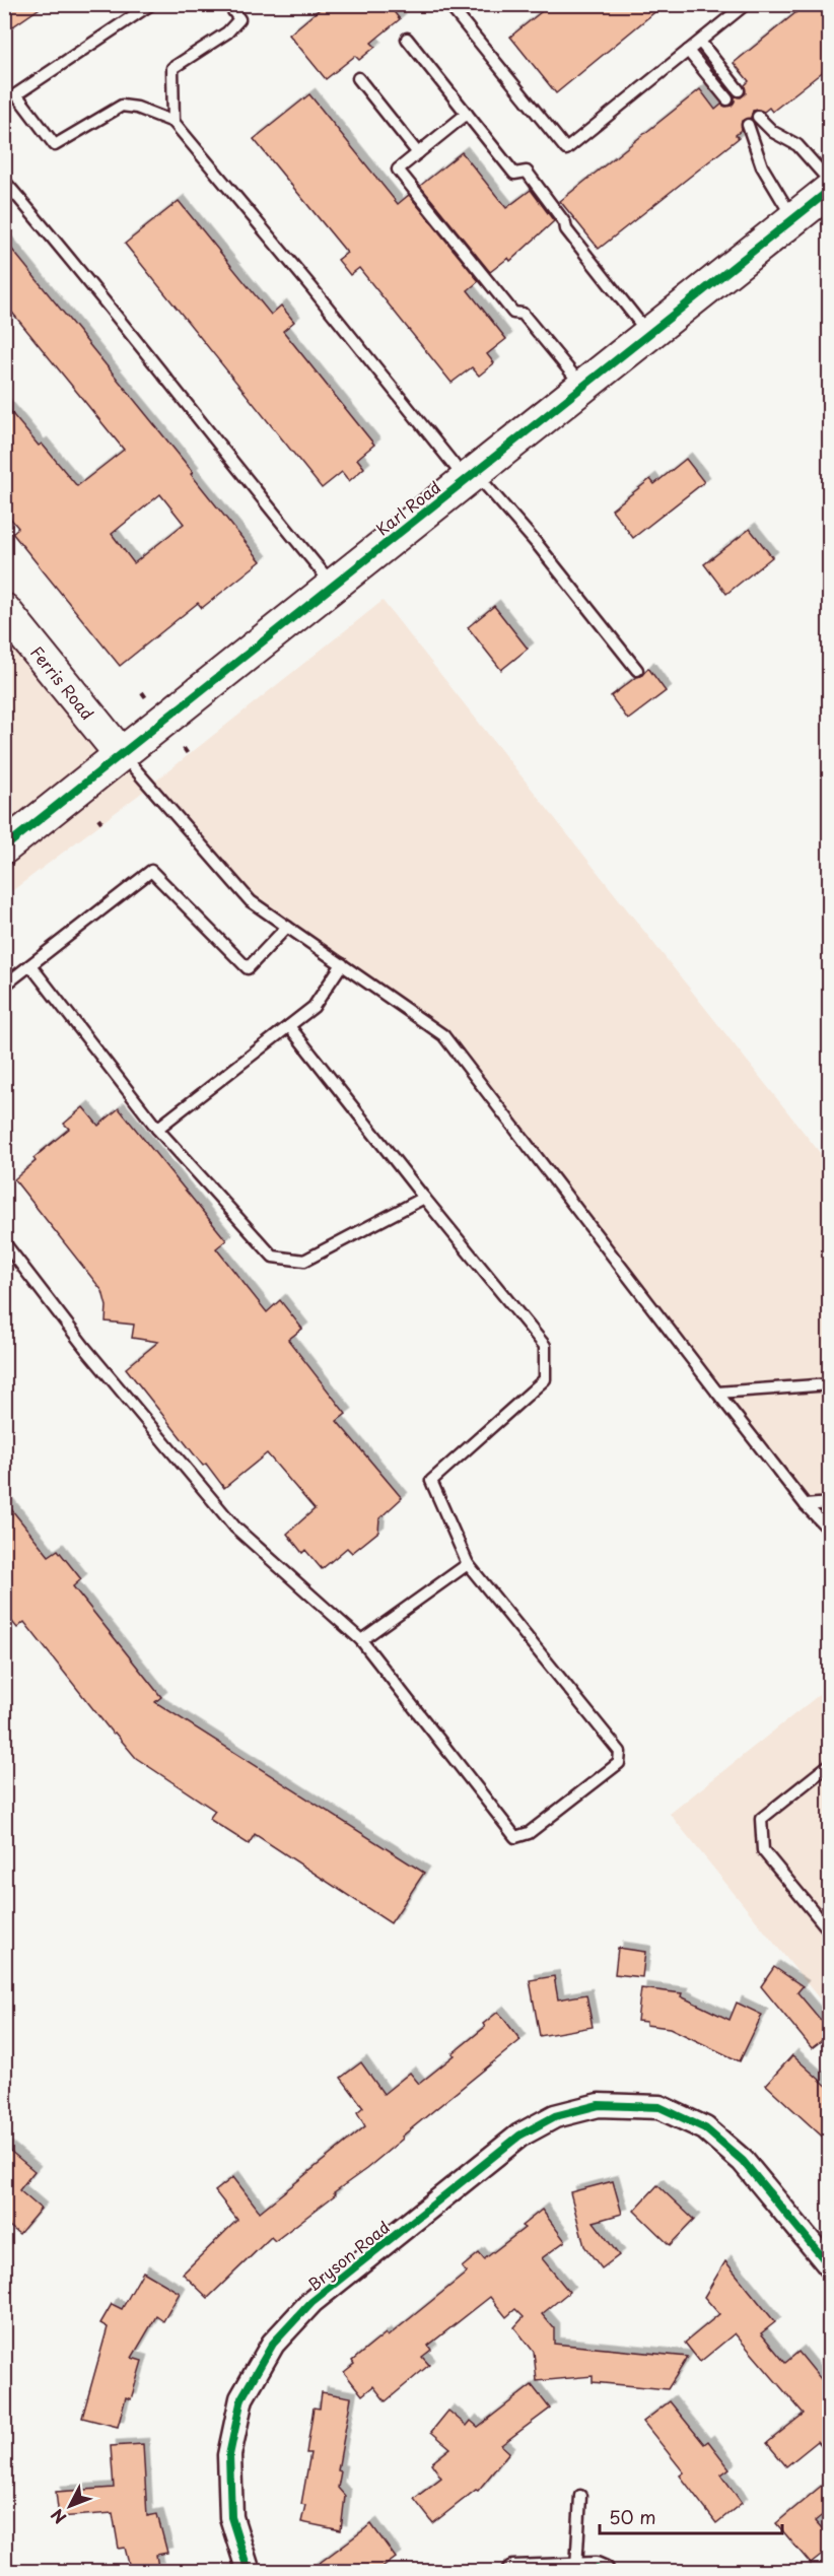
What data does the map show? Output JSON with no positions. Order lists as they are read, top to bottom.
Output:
{
  "streets": {
    "main road": ["Karl Road", "Ferris Road"],
    "street": ["Bryson Road"]
  },
  "crossings": [
    ["Karl Road", "Ferris Road"]
  ],
  "scale_bar": "50 m",
  "north": "bottom left"
}
